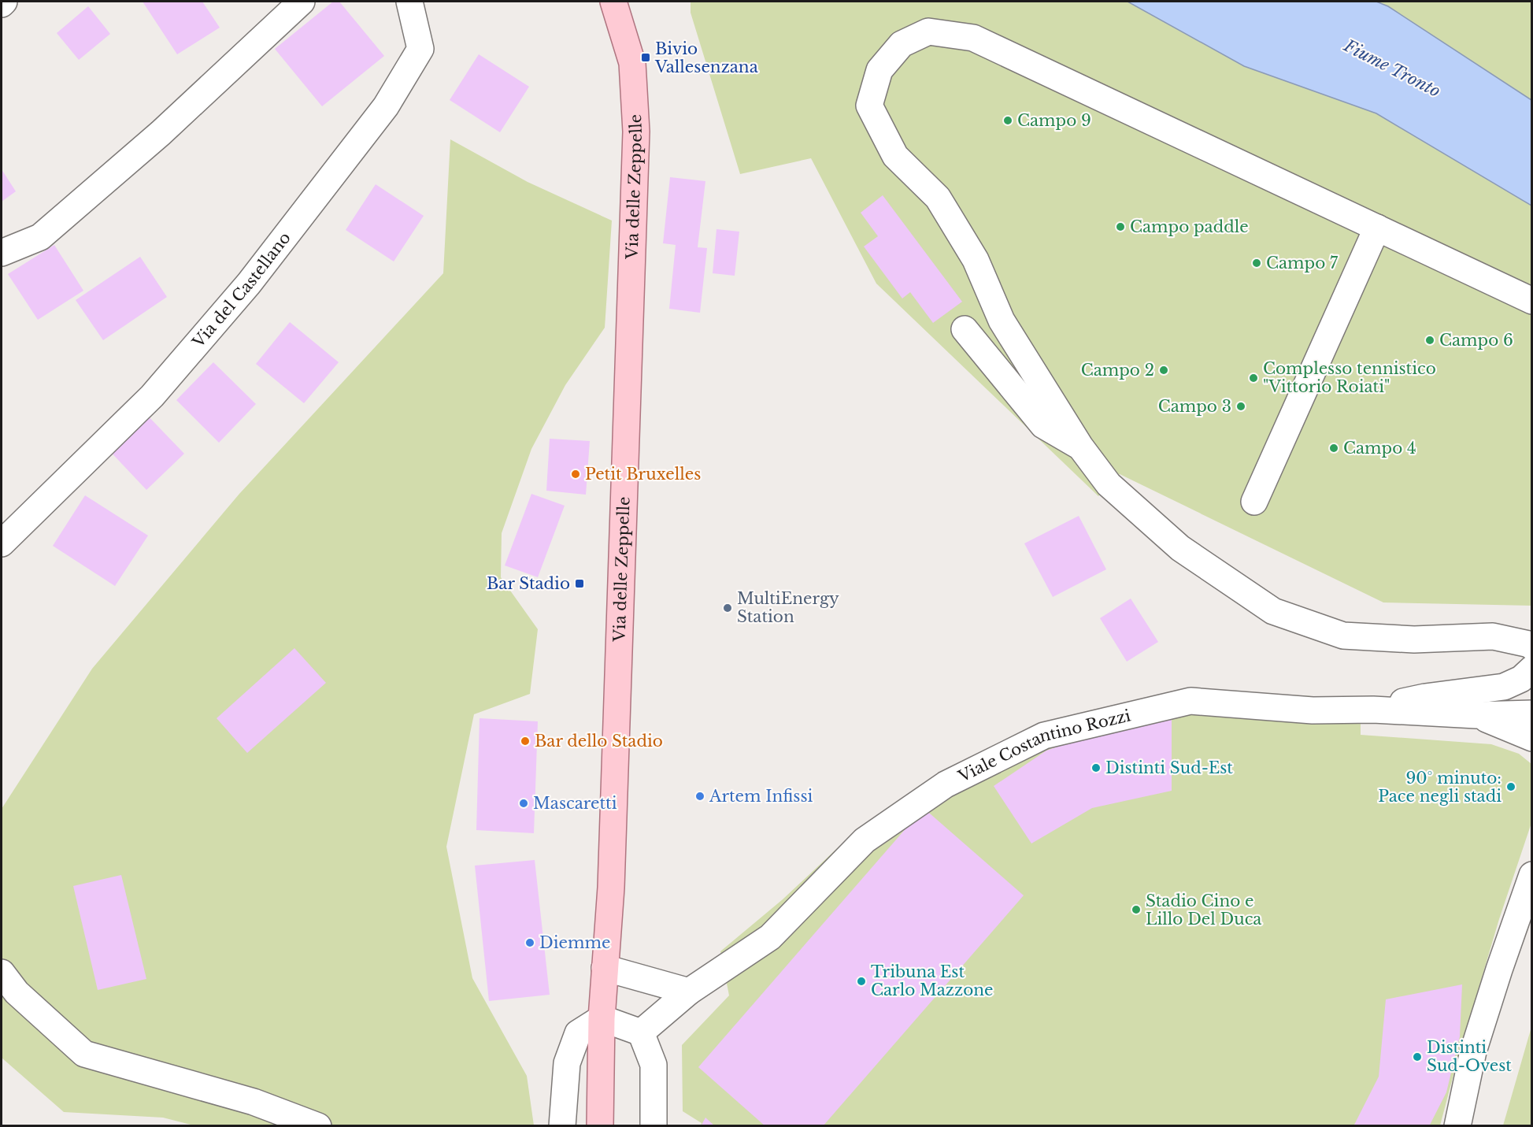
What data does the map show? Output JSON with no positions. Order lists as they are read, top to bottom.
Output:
{
  "streets": {
    "main road": ["Via delle Zeppelle"],
    "street": ["Via del Castellano", "Viale Costantino Rozzi"]
  },
  "water": ["Fiume Tronto"],
  "places": {
    "transit": ["Bivio Vallesenzana", "Bar Stadio"],
    "other": [
      "Campo 9",
      "Campo paddle",
      "Campo 7",
      "Campo 6",
      "Campo 2",
      "Complesso tennistico \"Vittorio Roiati\"",
      "Campo 3",
      "Campo 4",
      "Petit Bruxelles",
      "MultiEnergy Station",
      "Bar dello Stadio",
      "Distinti Sud-Est",
      "90° minuto: Pace negli stadi",
      "Artem Infissi",
      "Mascaretti",
      "Stadio Cino e Lillo Del Duca",
      "Diemme",
      "Tribuna Est Carlo Mazzone",
      "Distinti Sud-Ovest"
    ]
  }
}
